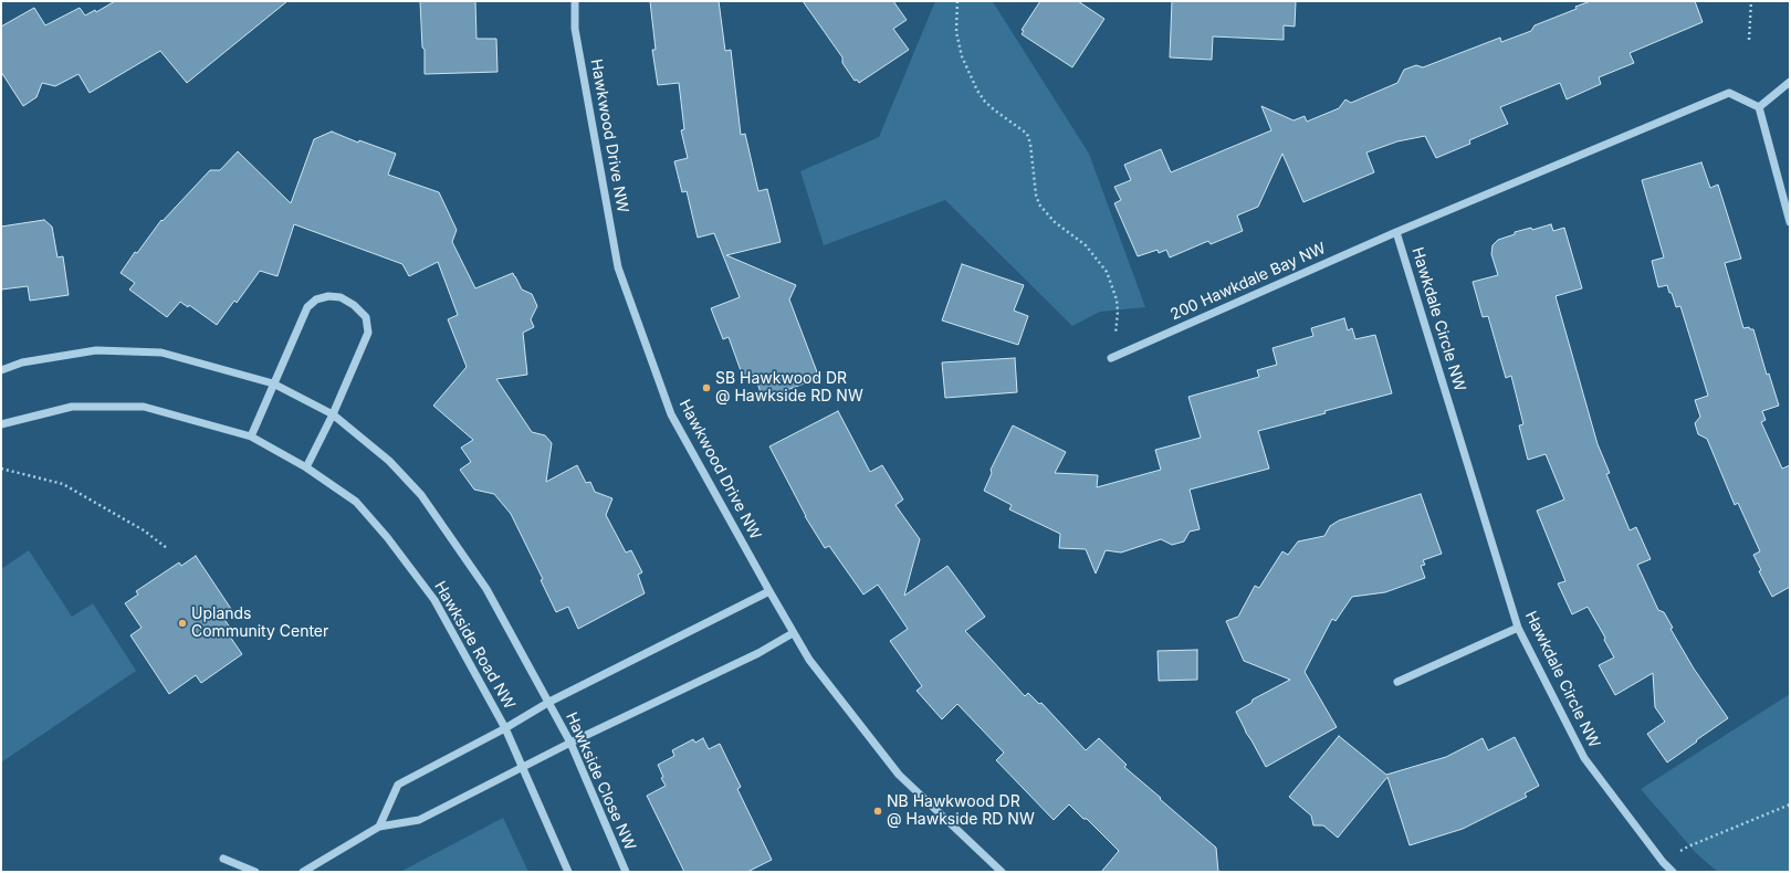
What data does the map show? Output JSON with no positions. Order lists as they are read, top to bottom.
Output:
{
  "streets": {
    "street": [
      "Hawkwood Drive NW",
      "200 Hawkdale Bay NW",
      "Hawkdale Circle NW",
      "Hawkside Road NW",
      "Hawkside Close NW"
    ]
  },
  "crossings": [
    ["Hawkwood Drive NW", "Hawkside Road NW"],
    ["200 Hawkdale Bay NW", "Hawkdale Circle NW"],
    ["Hawkside Road NW", "Hawkside Close NW"]
  ],
  "places": ["SB Hawkwood DR @ Hawkside RD NW", "Uplands Community Center", "NB Hawkwood DR @ Hawkside RD NW"]
}
